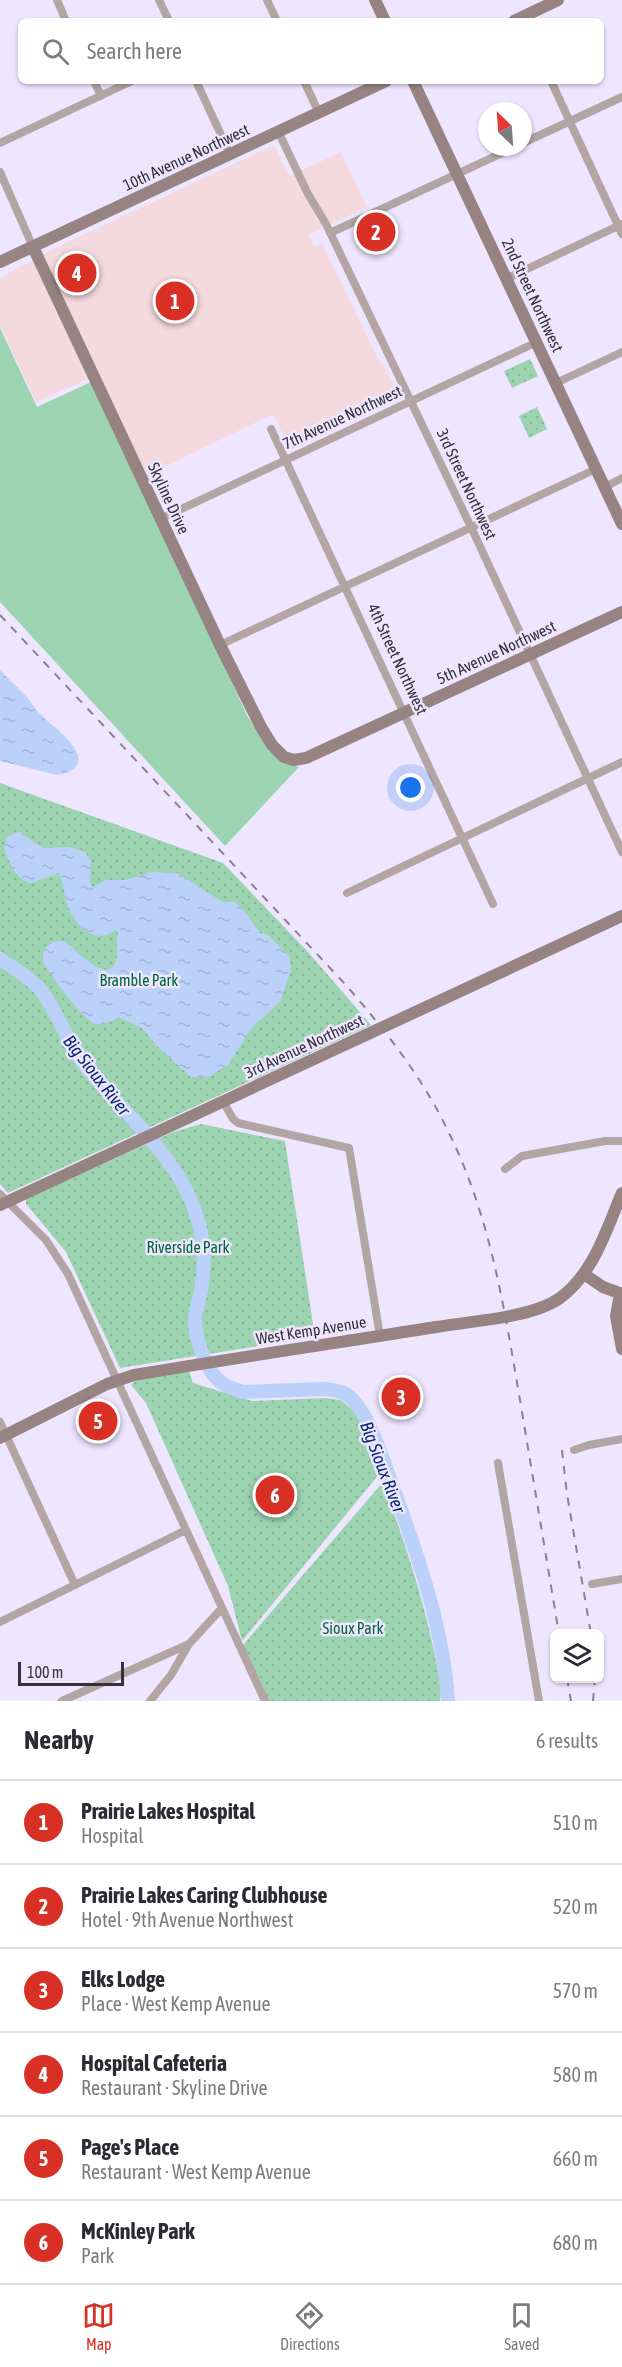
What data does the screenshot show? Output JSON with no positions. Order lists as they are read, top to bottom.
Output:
{
  "streets": {
    "street": [
      "10th Avenue Northwest",
      "2nd Street Northwest",
      "7th Avenue Northwest",
      "3rd Street Northwest",
      "Skyline Drive",
      "5th Avenue Northwest",
      "4th Street Northwest",
      "3rd Avenue Northwest",
      "West Kemp Avenue"
    ]
  },
  "crossings": [
    ["10th Avenue Northwest", "3rd Street Northwest"],
    ["10th Avenue Northwest", "Skyline Drive"],
    ["2nd Street Northwest", "7th Avenue Northwest"],
    ["7th Avenue Northwest", "3rd Street Northwest"],
    ["7th Avenue Northwest", "Skyline Drive"],
    ["7th Avenue Northwest", "4th Street Northwest"],
    ["3rd Street Northwest", "5th Avenue Northwest"],
    ["Skyline Drive", "5th Avenue Northwest"],
    ["5th Avenue Northwest", "4th Street Northwest"]
  ],
  "water": ["Big Sioux River"],
  "parks": ["Bramble Park", "Riverside Park", "Sioux Park"],
  "scale_bar": "100 m",
  "north": "top left",
  "page": {
    "search": "Search here",
    "pins": [
      "2",
      "4",
      "1",
      "3",
      "5",
      "6"
    ],
    "scale": "100 m",
    "heading": ["Nearby", "6 results"],
    "list": [
      {
        "mark": "1",
        "name": "Prairie Lakes Hospital",
        "note": "Hospital",
        "value": "510 m"
      },
      {
        "mark": "2",
        "name": "Prairie Lakes Caring Clubhouse",
        "note": "Hotel · 9th Avenue Northwest",
        "value": "520 m"
      },
      {
        "mark": "3",
        "name": "Elks Lodge",
        "note": "Place · West Kemp Avenue",
        "value": "570 m"
      },
      {
        "mark": "4",
        "name": "Hospital Cafeteria",
        "note": "Restaurant · Skyline Drive",
        "value": "580 m"
      },
      {
        "mark": "5",
        "name": "Page's Place",
        "note": "Restaurant · West Kemp Avenue",
        "value": "660 m"
      },
      {
        "mark": "6",
        "name": "McKinley Park",
        "note": "Park",
        "value": "680 m"
      }
    ],
    "nav": ["Map", "Directions", "Saved"]
  }
}
